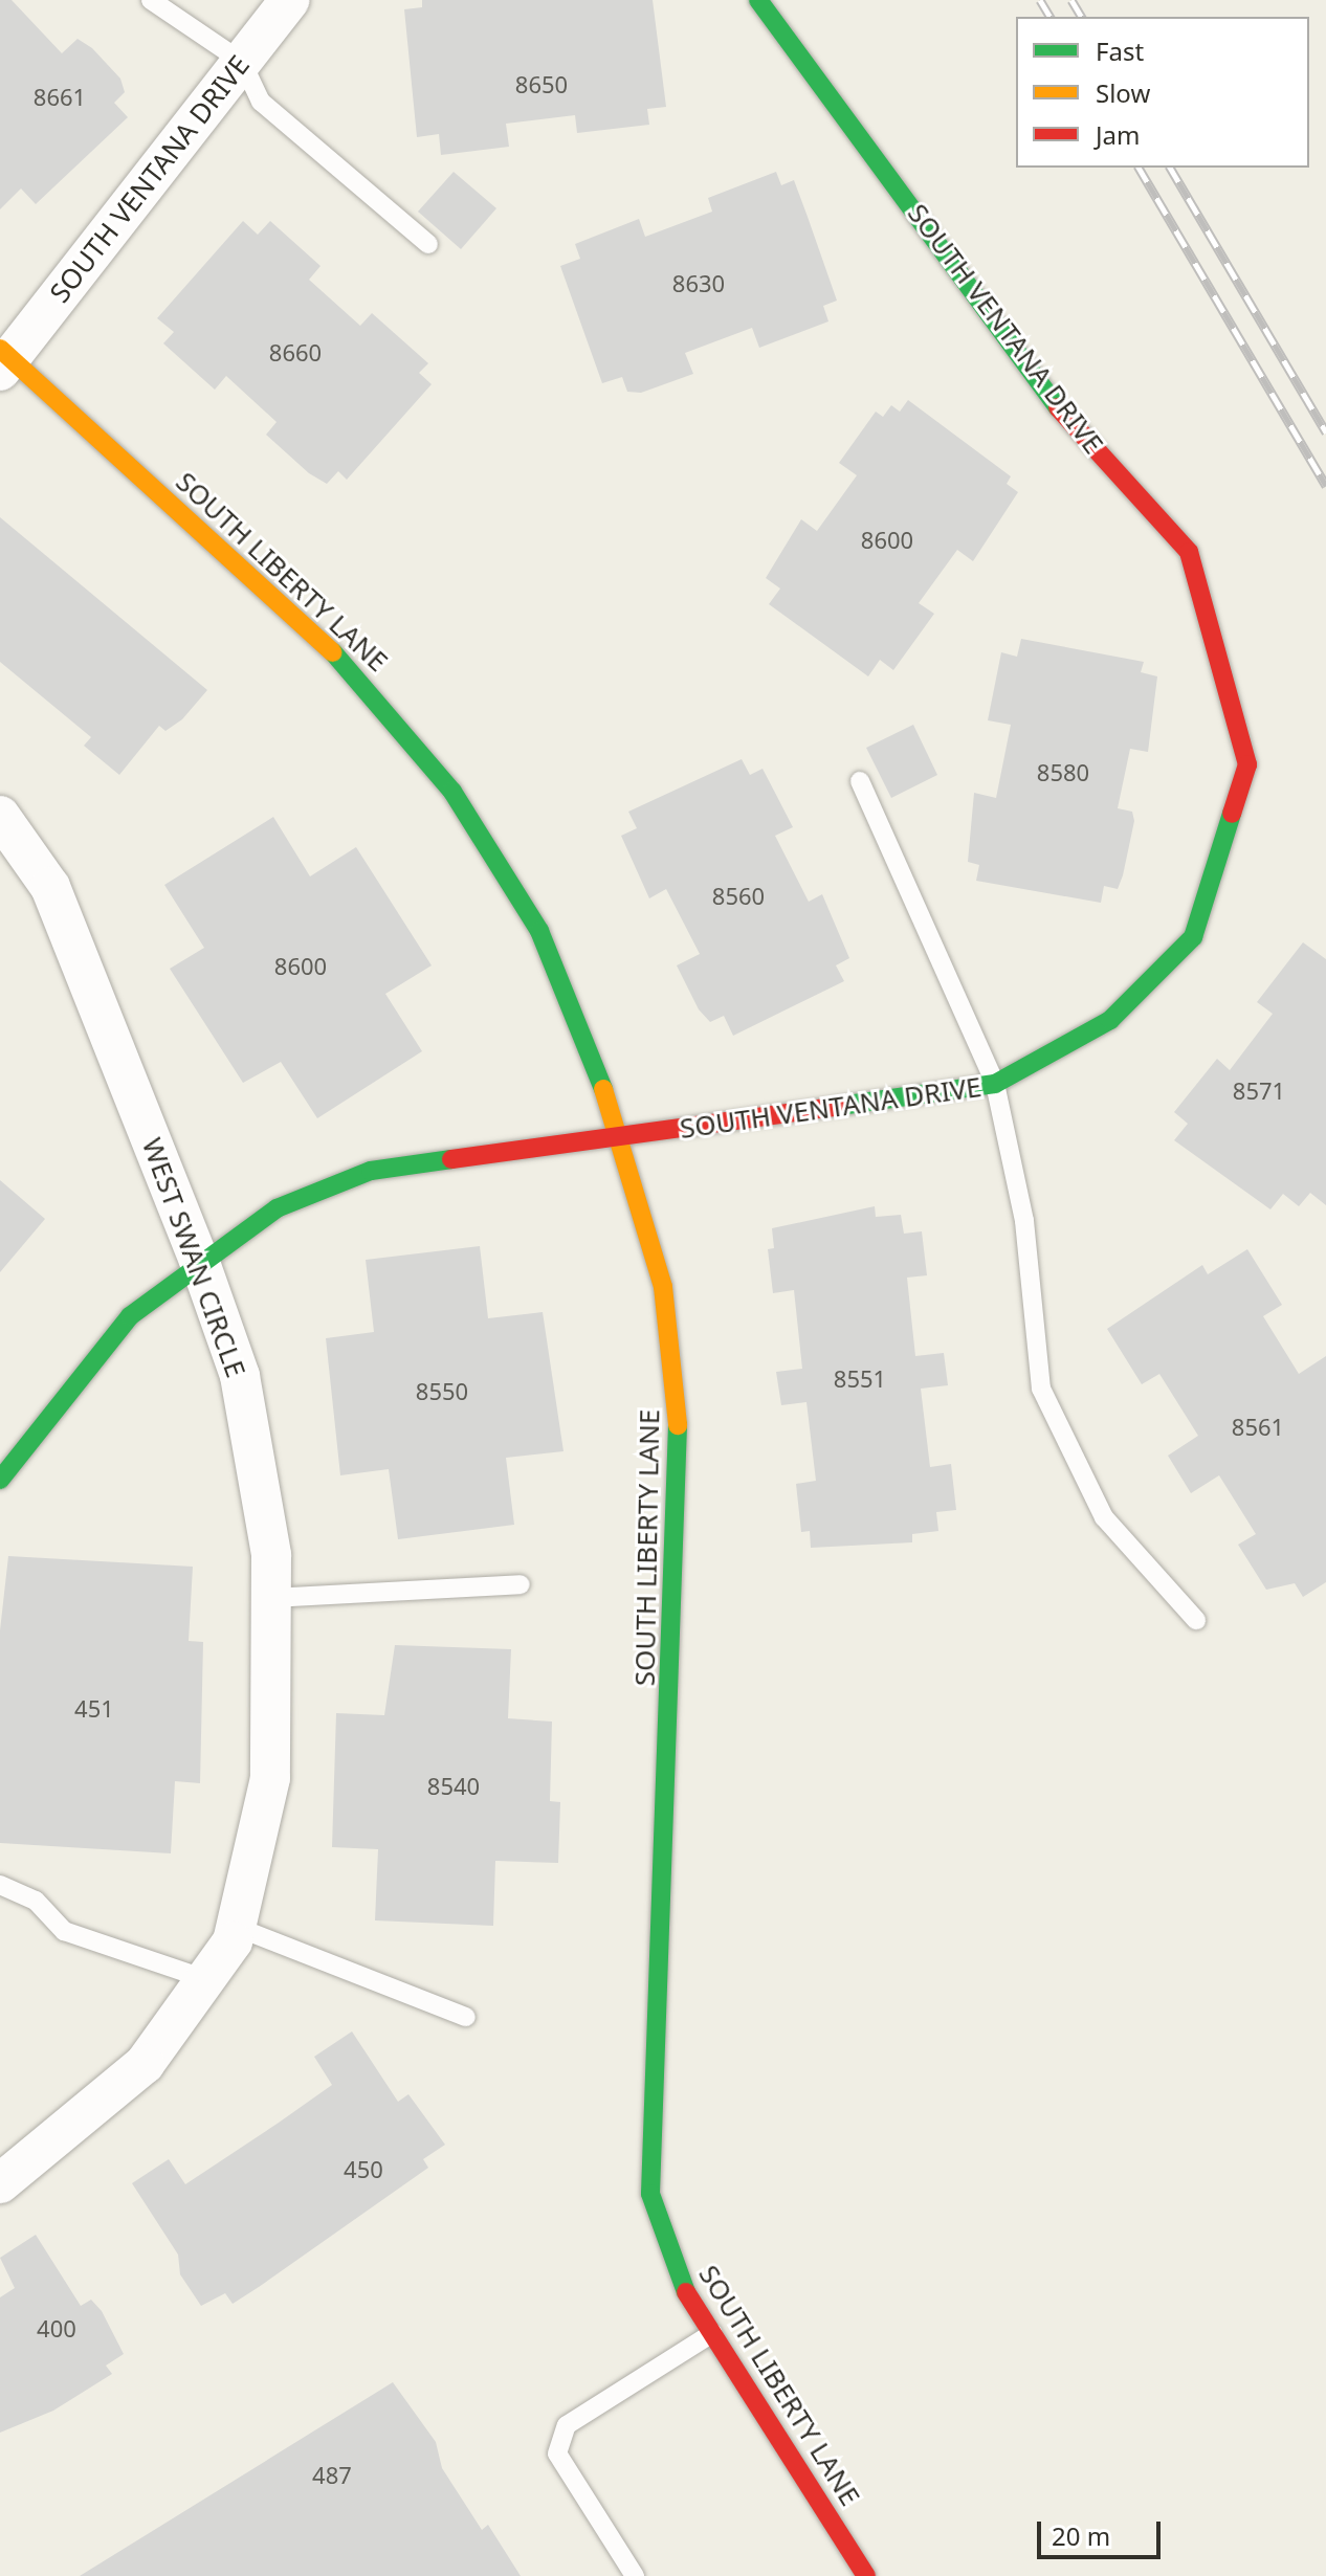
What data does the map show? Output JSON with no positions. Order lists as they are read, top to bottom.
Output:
{
  "streets": {
    "street": ["SOUTH VENTANA DRIVE", "SOUTH LIBERTY LANE", "WEST SWAN CIRCLE"]
  },
  "crossings": [
    ["SOUTH VENTANA DRIVE", "SOUTH LIBERTY LANE"],
    ["SOUTH VENTANA DRIVE", "WEST SWAN CIRCLE"]
  ],
  "house_numbers": [
    "8650",
    "8661",
    "8630",
    "8660",
    "8600",
    "8580",
    "8560",
    "8600",
    "8571",
    "8551",
    "8550",
    "8561",
    "451",
    "8540",
    "450",
    "400",
    "487"
  ],
  "legend": ["Fast", "Slow", "Jam"],
  "scale_bar": "20 m"
}
